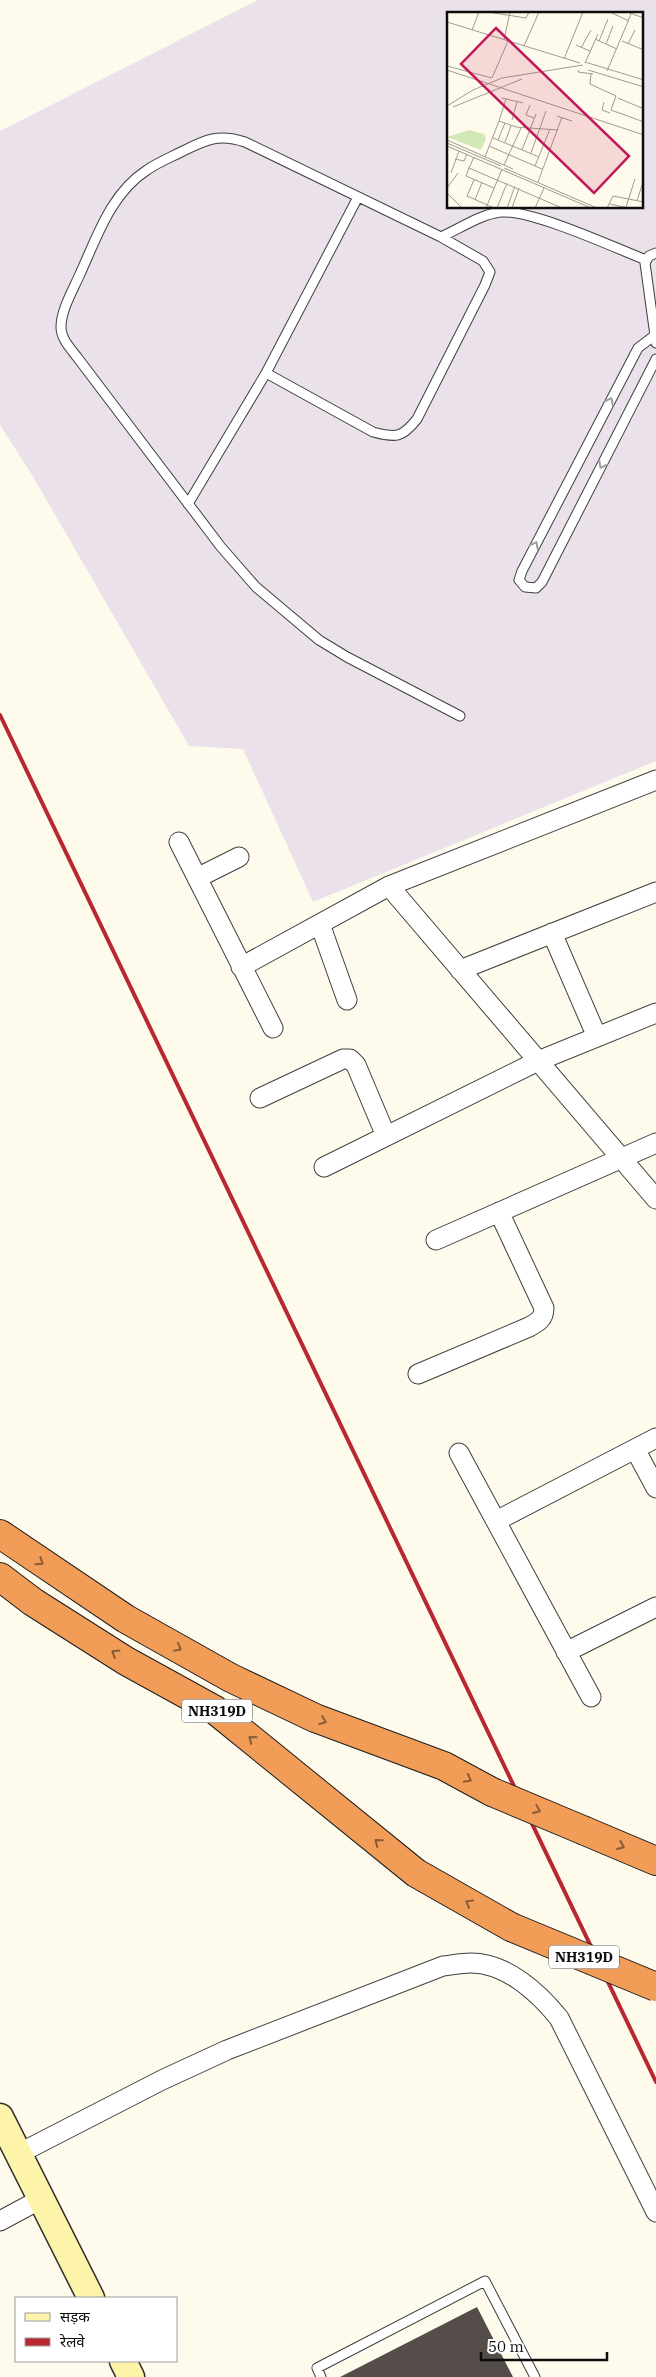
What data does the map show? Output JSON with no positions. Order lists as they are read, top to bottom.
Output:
{
  "streets": {
    "highway": ["NH319D"]
  },
  "legend": ["सड़क", "रेलवे"],
  "scale_bar": "50 m"
}
